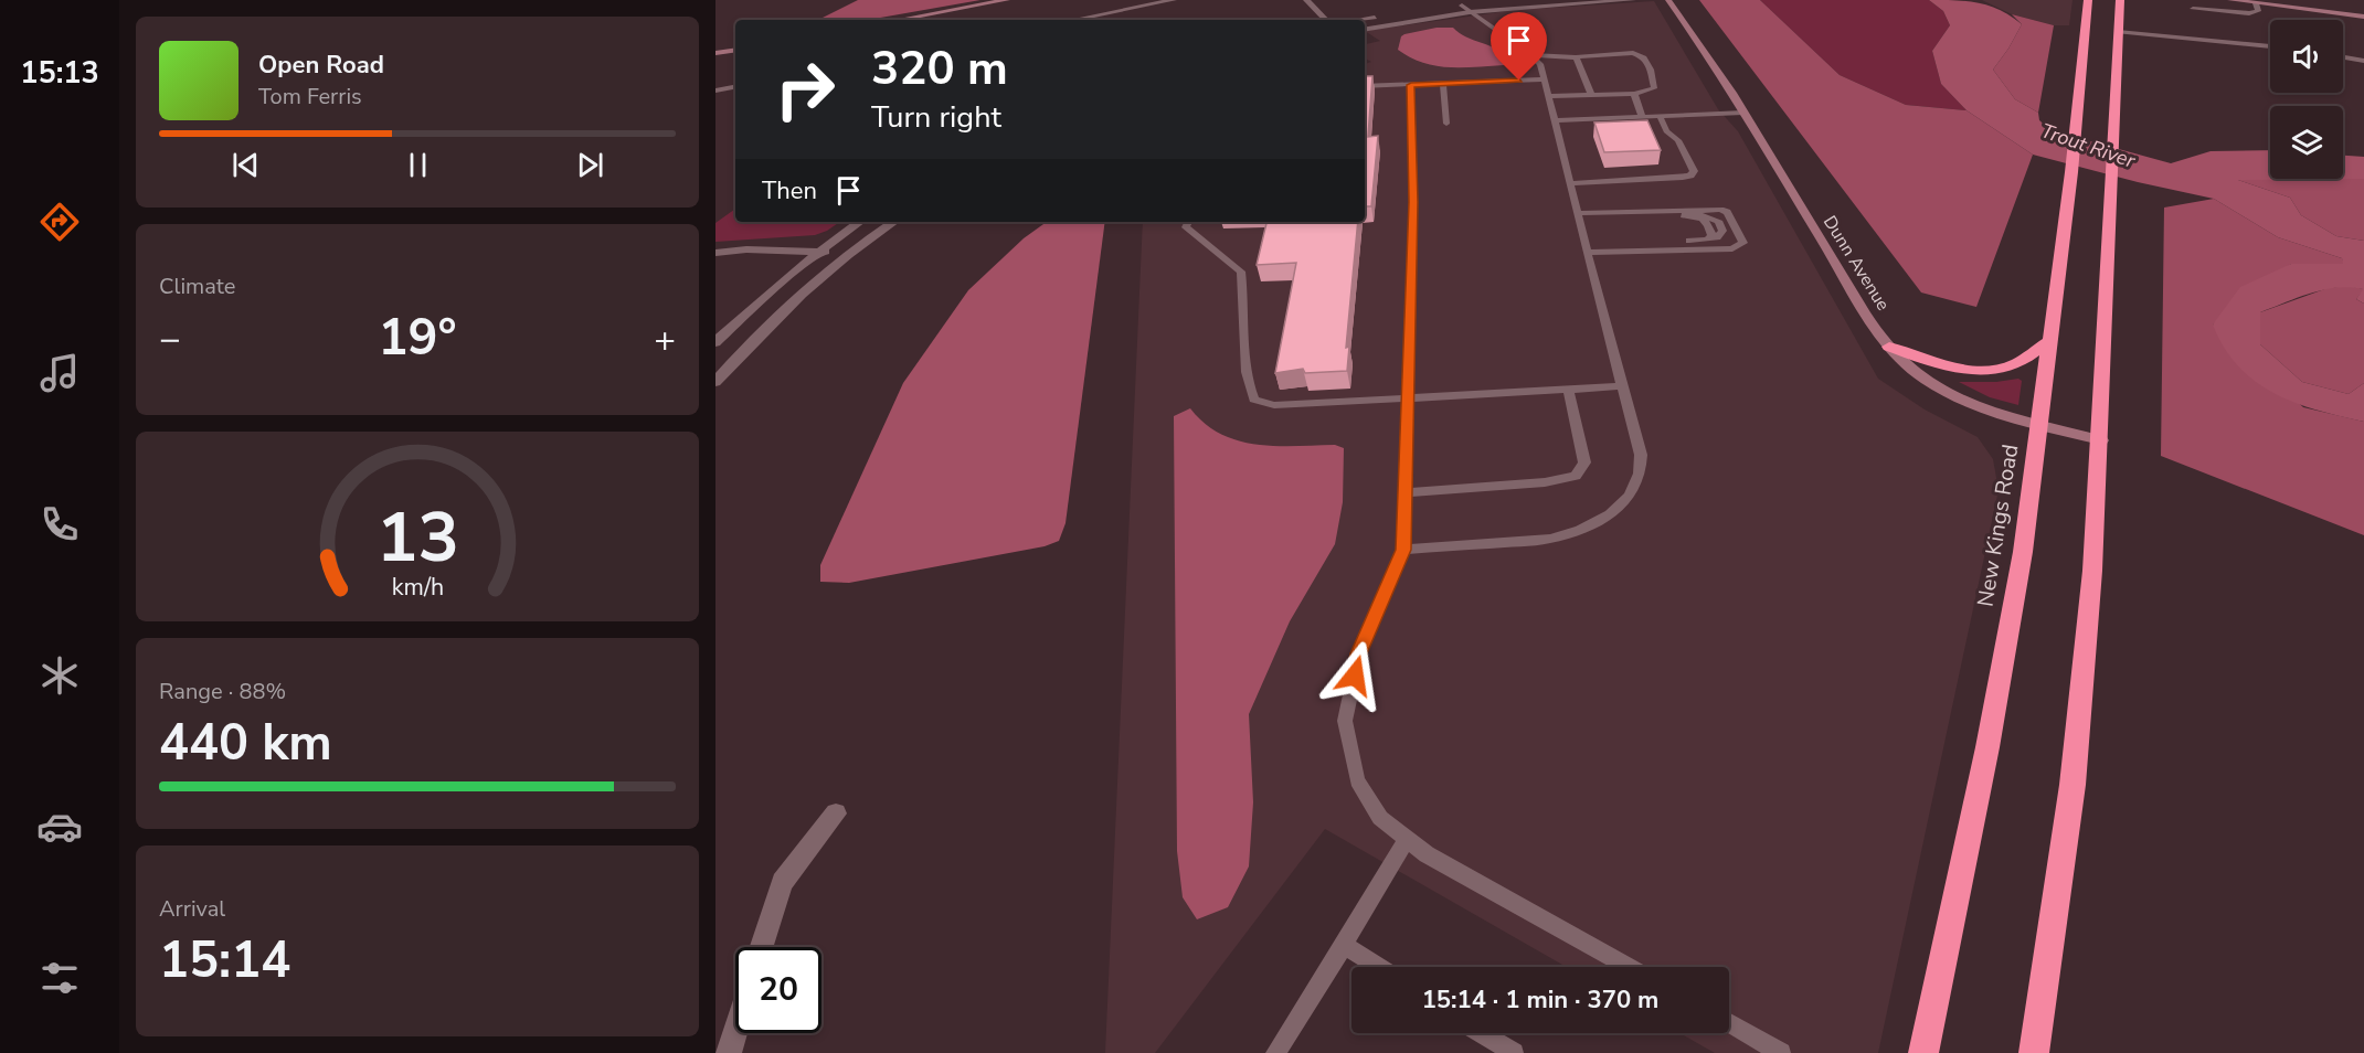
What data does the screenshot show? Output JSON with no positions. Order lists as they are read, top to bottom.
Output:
{
  "streets": {
    "highway": ["New Kings Road"],
    "main road": ["Dunn Avenue"]
  },
  "crossings": [
    ["Dunn Avenue", "New Kings Road"]
  ],
  "water": ["Trout River"],
  "page": {
    "tabs": "15:13",
    "turn": ["320 m", "Turn right"],
    "song": ["Open Road", "Tom Ferris"],
    "then": "Then",
    "tile": [
      "Climate",
      ["Range · 88%", "440 km"],
      ["Arrival", "15:14"]
    ],
    "heat": ["−", "19°", "+"],
    "limit": "20",
    "trip": "15:14 · 1 min · 370 m",
    "gauge": ["13", "km/h"]
  }
}
